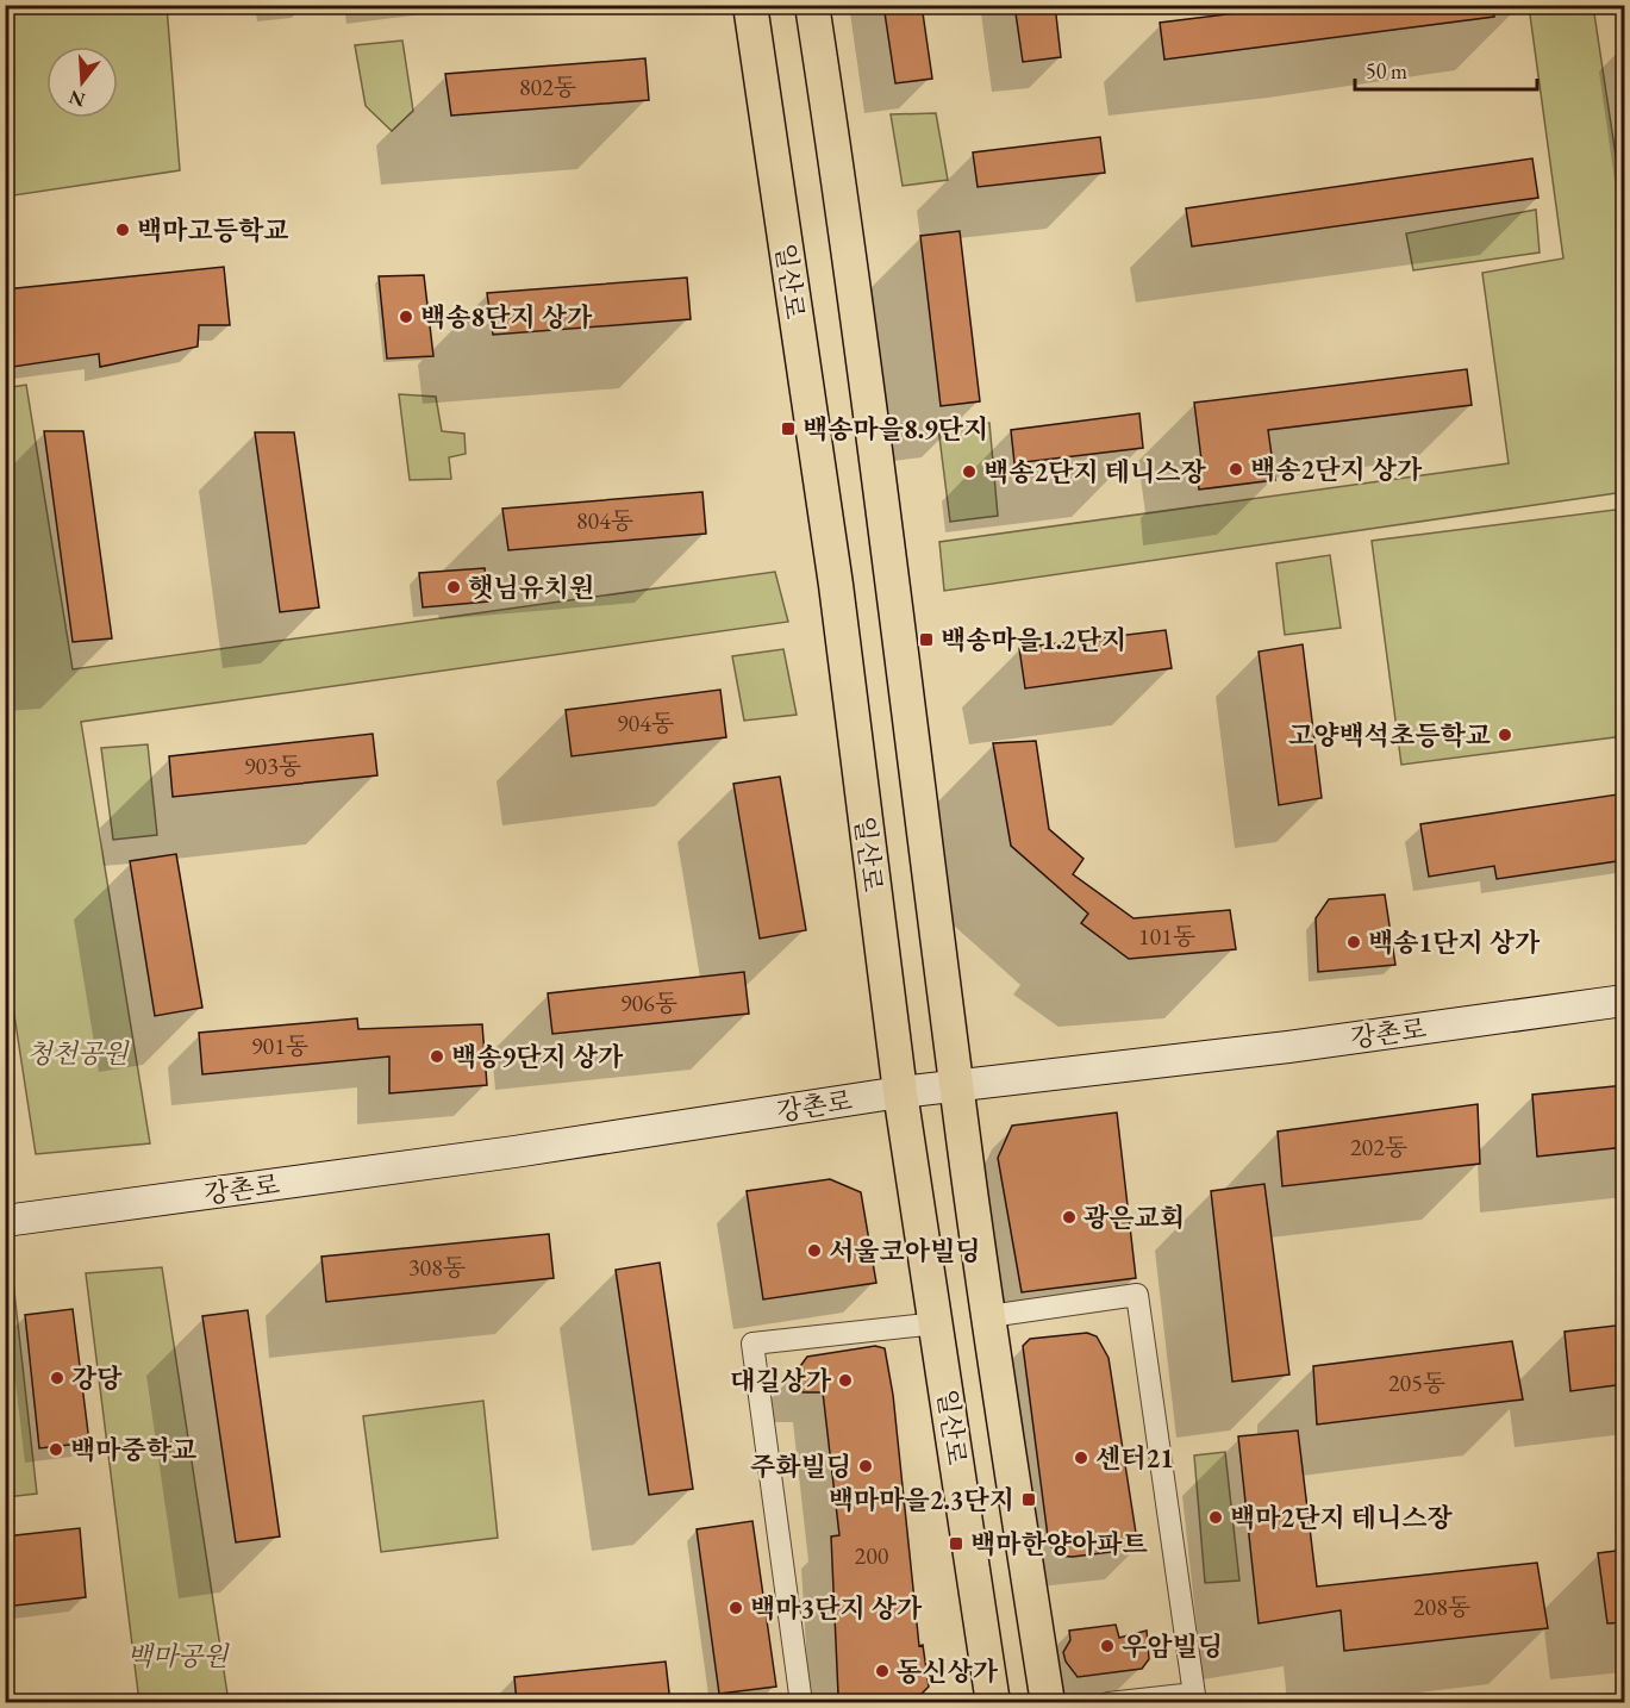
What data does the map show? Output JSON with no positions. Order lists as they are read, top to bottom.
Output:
{
  "streets": {
    "main road": ["일산로", "강촌로"]
  },
  "crossings": [
    ["일산로", "강촌로"]
  ],
  "parks": ["청천공원", "백마공원"],
  "places": {
    "other": [
      "백마고등학교",
      "백송8단지 상가",
      "백송2단지 상가",
      "백송2단지 테니스장",
      "햇님유치원",
      "고양백석초등학교",
      "백송1단지 상가",
      "백송9단지 상가",
      "광은교회",
      "서울코아빌딩",
      "강당",
      "대길상가",
      "백마중학교",
      "센터21",
      "주화빌딩",
      "백마2단지 테니스장",
      "백마3단지 상가",
      "우암빌딩",
      "동신상가"
    ],
    "transit": [
      "백송마을8.9단지",
      "백송마을1.2단지",
      "백마마을2.3단지",
      "백마한양아파트"
    ]
  },
  "house_numbers": [
    "802동",
    "804동",
    "904동",
    "903동",
    "101동",
    "906동",
    "901동",
    "202동",
    "308동",
    "205동",
    "200",
    "208동"
  ],
  "scale_bar": "50 m",
  "north": "bottom"
}
